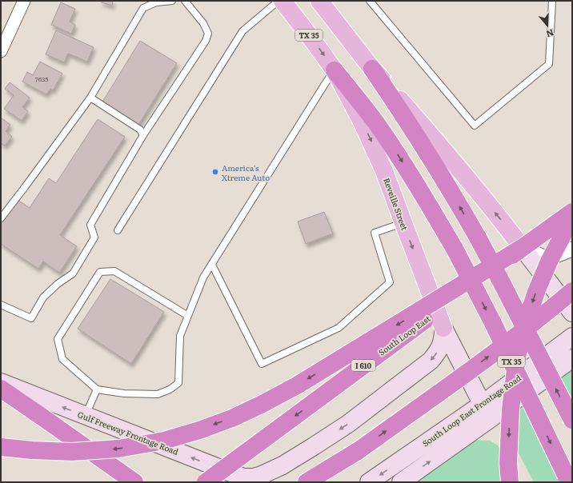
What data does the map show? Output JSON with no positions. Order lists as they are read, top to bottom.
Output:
{
  "streets": {
    "highway": ["TX 35", "South Loop East", "I 610"],
    "main road": ["Reveille Street", "South Loop East Frontage Road", "Gulf Freeway Frontage Road"]
  },
  "crossings": [
    ["TX 35", "Reveille Street"],
    ["Reveille Street", "South Loop East Frontage Road"]
  ],
  "one_way": ["Gulf Freeway Frontage Road"],
  "places": ["America's Xtreme Auto"],
  "house_numbers": ["7635"],
  "north": "bottom"
}
